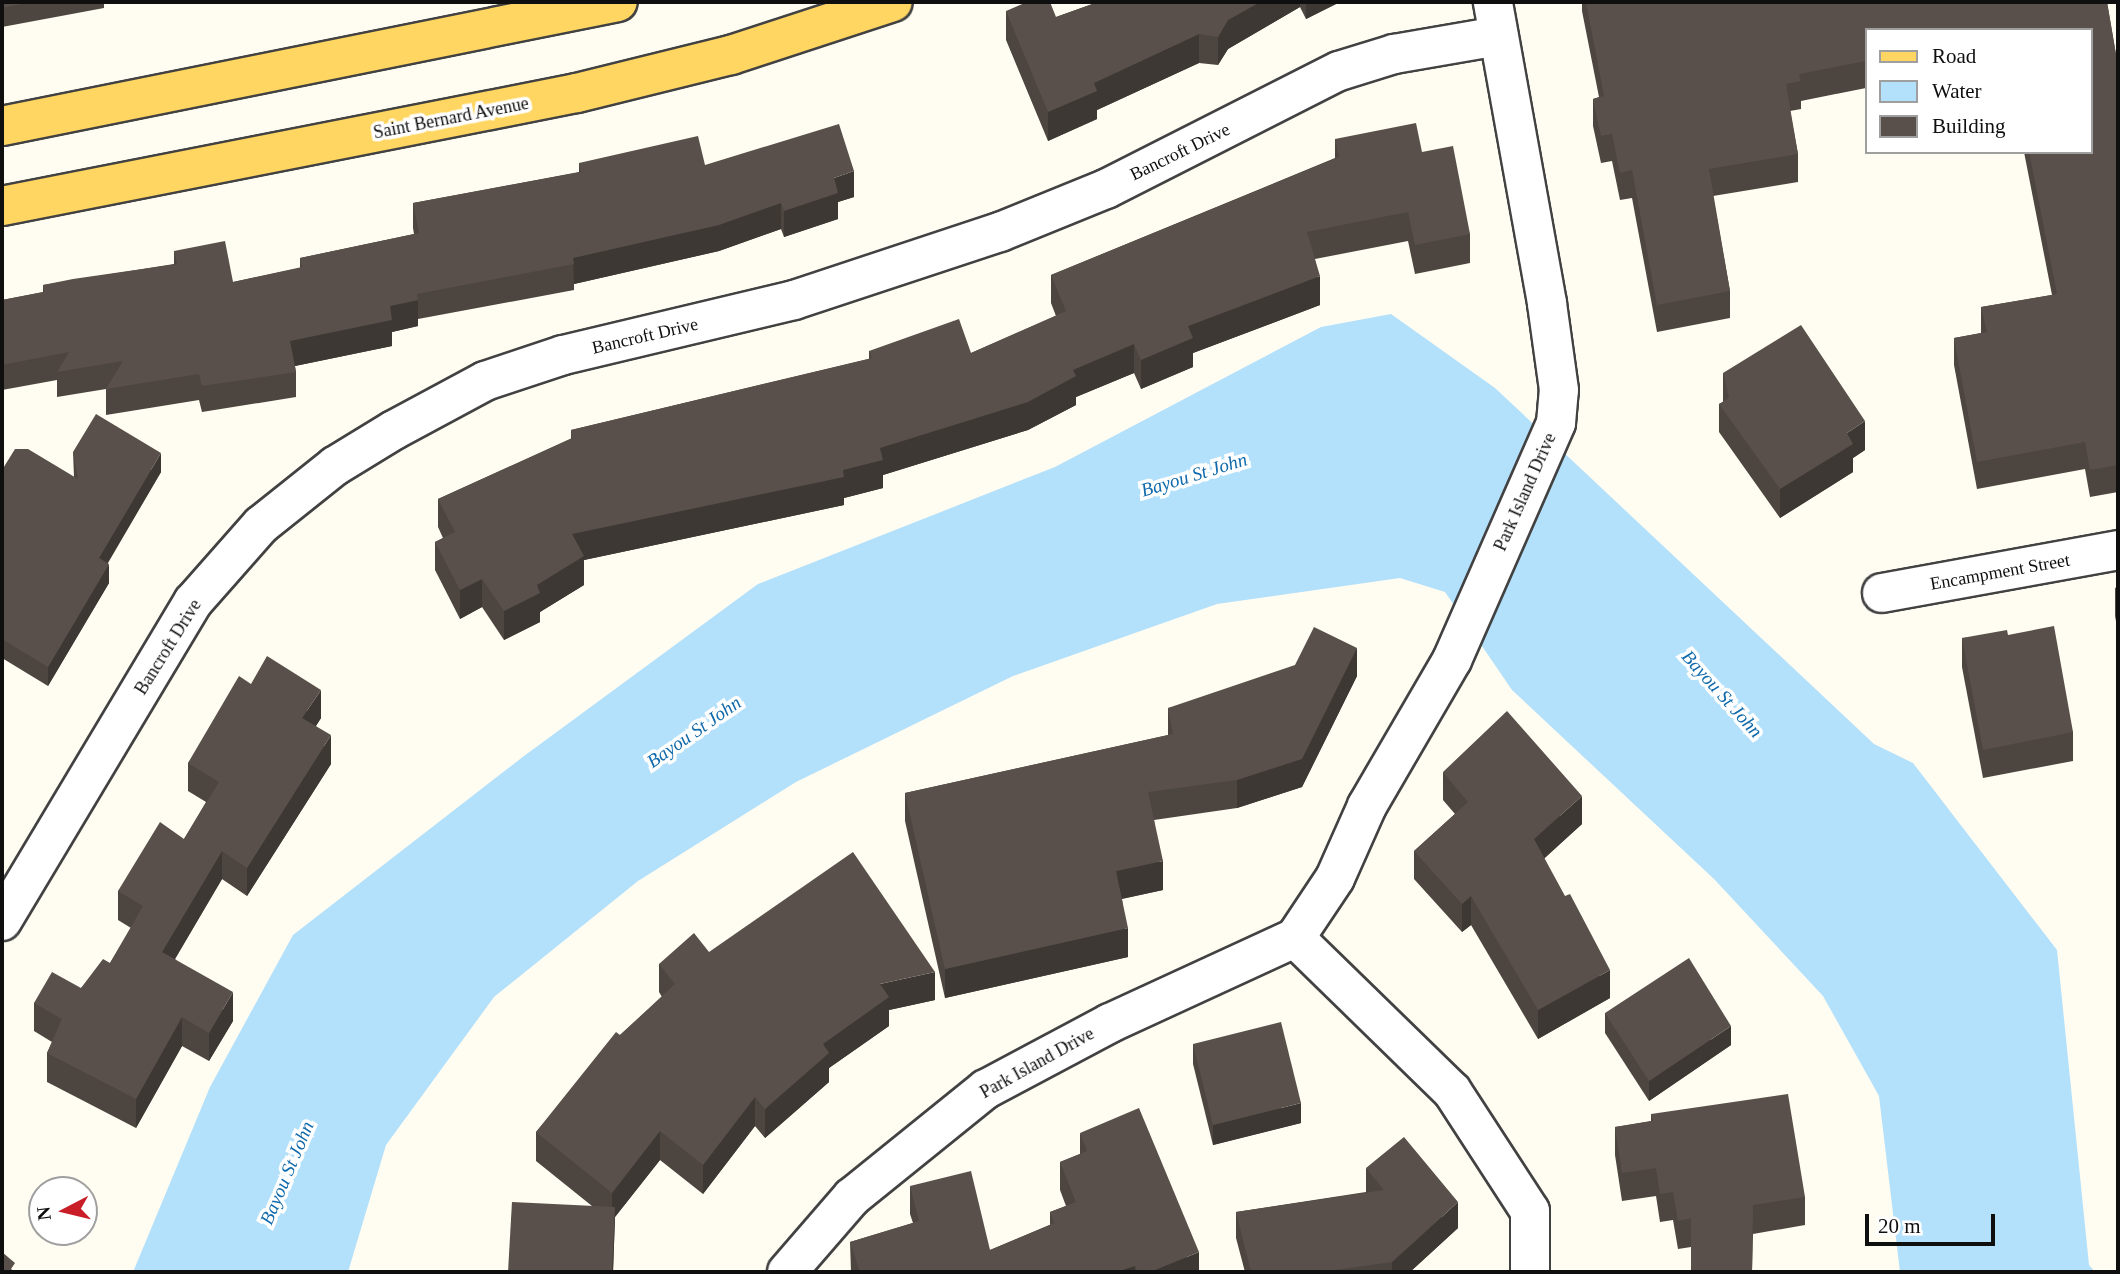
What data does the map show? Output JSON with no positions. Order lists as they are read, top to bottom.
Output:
{
  "streets": {
    "main road": ["Saint Bernard Avenue"],
    "street": ["Bancroft Drive", "Park Island Drive", "Encampment Street"]
  },
  "crossings": [
    ["Bancroft Drive", "Park Island Drive"]
  ],
  "water": ["Bayou St John"],
  "legend": ["Road", "Water", "Building"],
  "scale_bar": "20 m",
  "north": "left"
}
